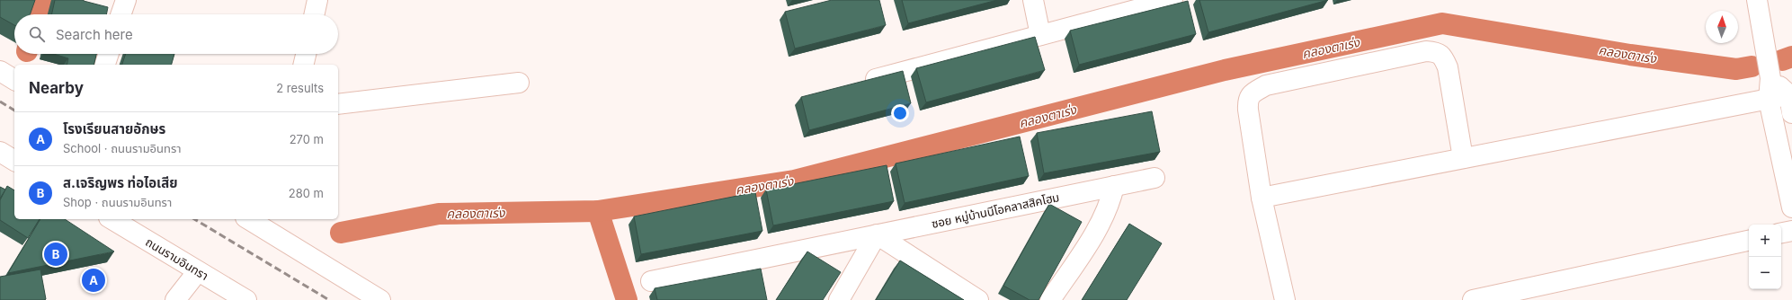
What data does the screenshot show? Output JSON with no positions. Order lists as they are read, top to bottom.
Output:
{
  "streets": {
    "street": ["ซอย หมู่บ้านนีโอคลาสสิคโฮม", "ถนนรามอินทรา"]
  },
  "water": ["คลองตาเร่ง"],
  "north": "top",
  "page": {
    "search": "Search here",
    "heading": ["Nearby", "2 results"],
    "list": [
      {
        "mark": "A",
        "name": "โรงเรียนสายอักษร",
        "note": "School · ถนนรามอินทรา",
        "value": "270 m"
      },
      {
        "mark": "B",
        "name": "ส.เจริญพร ท่อไอเสีย",
        "note": "Shop · ถนนรามอินทรา",
        "value": "280 m"
      }
    ],
    "map_buttons": ["+", "−"],
    "pins": ["B", "A"]
  }
}
